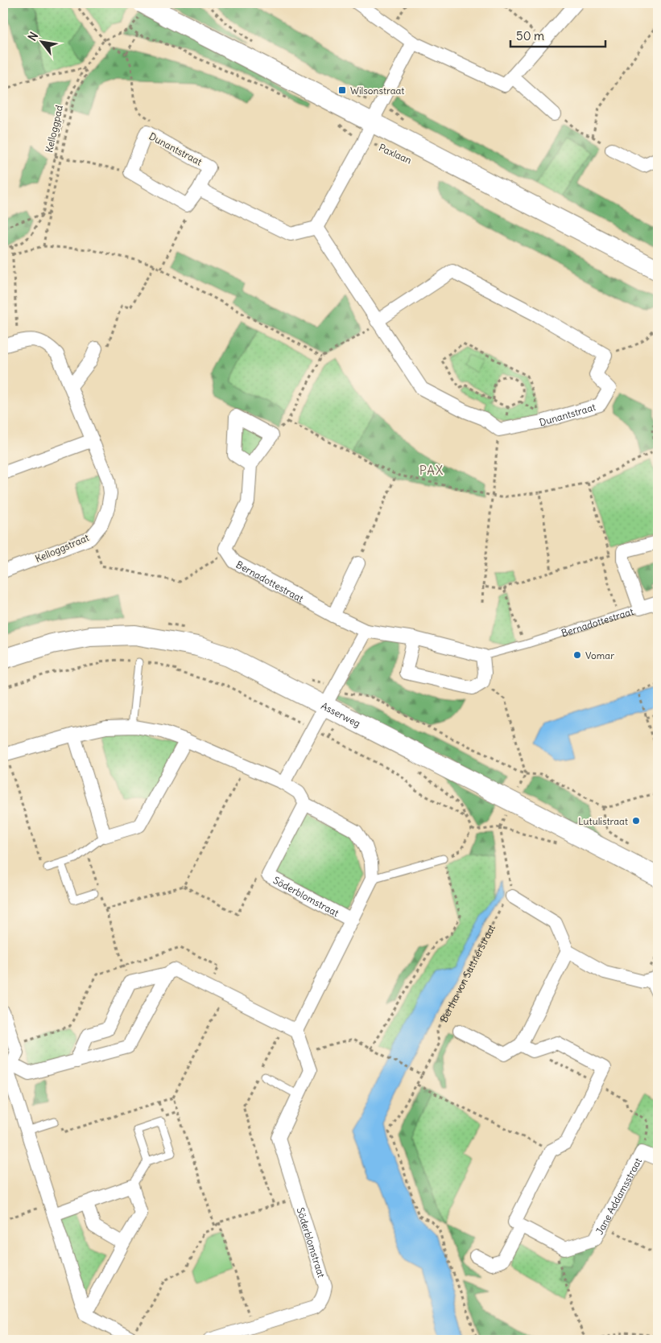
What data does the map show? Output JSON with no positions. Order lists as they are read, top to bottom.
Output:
{
  "streets": {
    "street": [
      "Dunantstraat",
      "Paxlaan",
      "Kelloggstraat",
      "Bernadottestraat",
      "Asserweg",
      "Söderblomstraat",
      "Bertha von Suttnerstraat",
      "Jane Addamsstraat"
    ],
    "path": ["Kelloggpad"]
  },
  "districts": ["PAX"],
  "places": {
    "transit": ["Wilsonstraat"],
    "other": ["Vomar", "Lutulistraat"]
  },
  "scale_bar": "50 m",
  "north": "top left"
}
